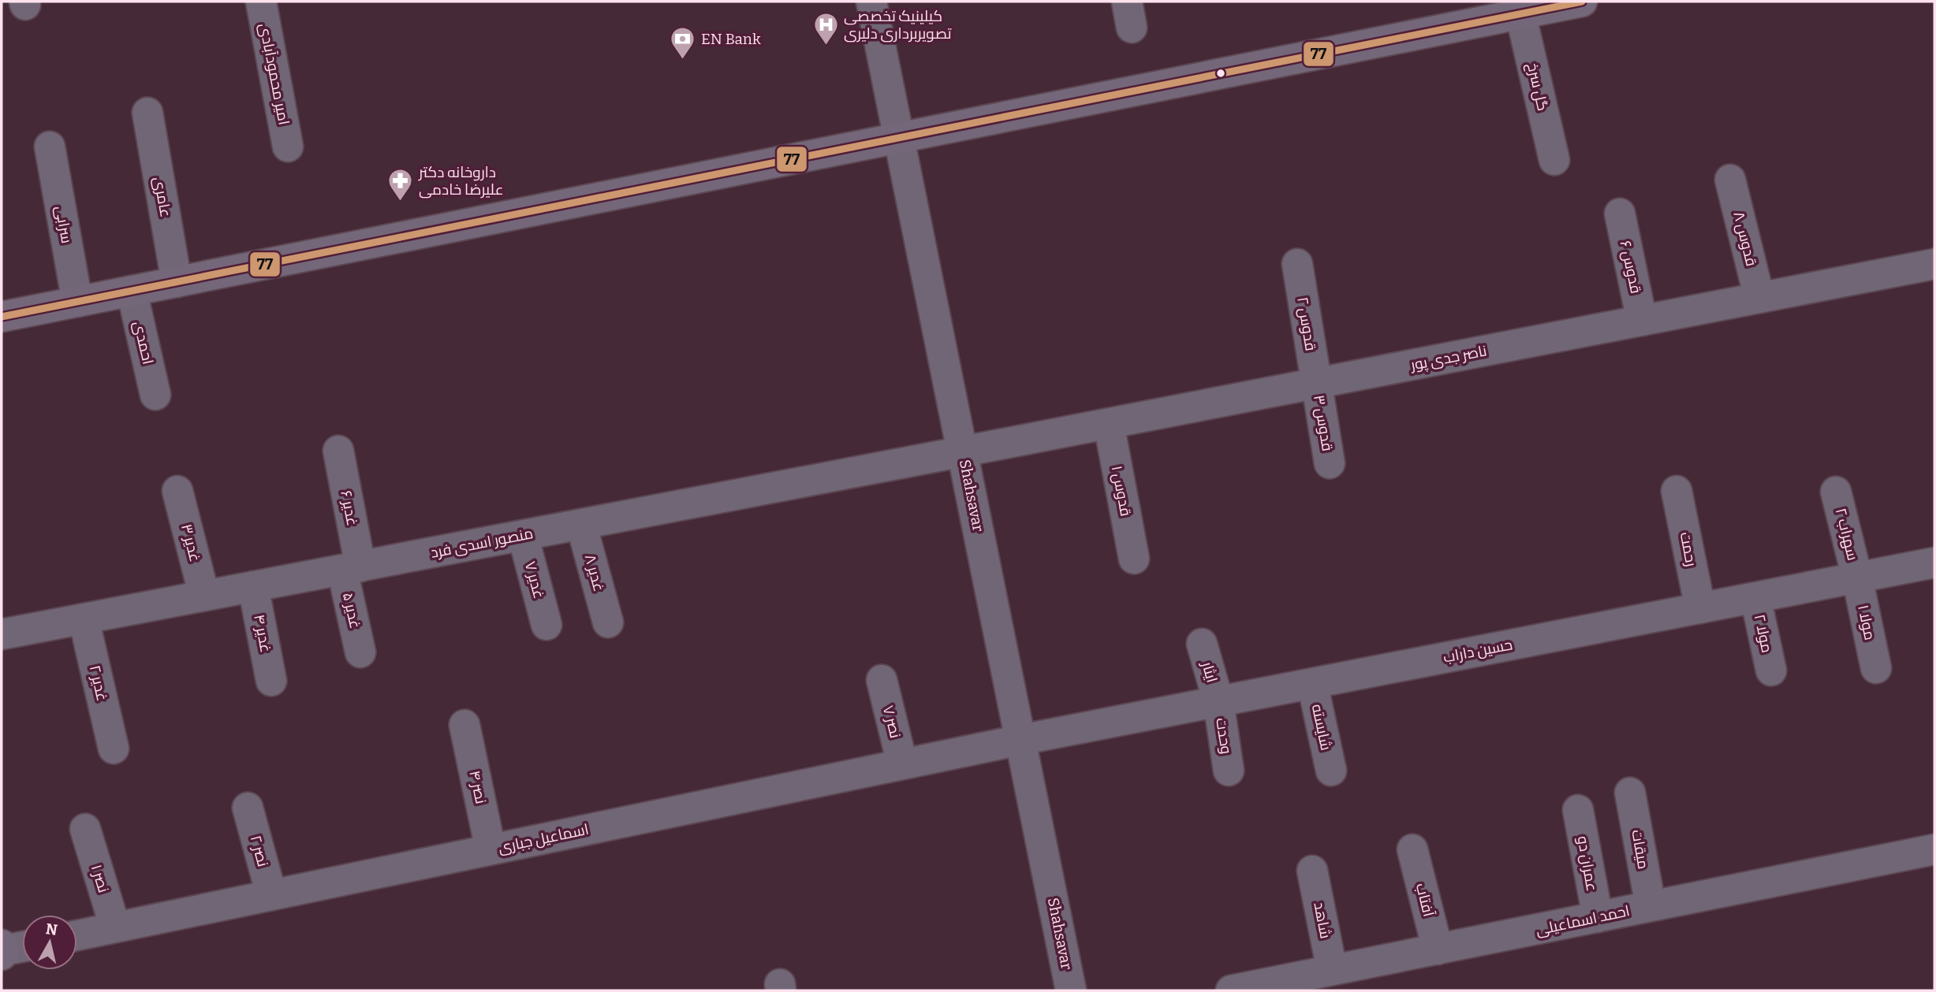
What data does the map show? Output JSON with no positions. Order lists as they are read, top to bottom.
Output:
{
  "streets": {
    "street": [
      "امیر محمودآبادی",
      "گل سرخ",
      "عامری",
      "سرابی",
      "قدوس ۸",
      "قدوس ۶",
      "قدوس ۲",
      "احمدی",
      "ناصر جدی پور",
      "قدوس ۳",
      "قدوس ۱",
      "Shahsavar",
      "غدیر ۶",
      "سهراب ۲",
      "غدیر ۳",
      "منصور اسدی فرد",
      "رحمت",
      "غدیر ۸",
      "غدیر ۷",
      "غدیر ۵",
      "مولا ۱",
      "غدیر ۴",
      "مولا ۲",
      "حسین داراب",
      "ایثار",
      "غدیر ۲",
      "نصر ۷",
      "شایسته",
      "وحدت",
      "نصر ۴",
      "اسماعیل جباری",
      "میقات",
      "نصر ۲",
      "عمران دو",
      "نصر ۱",
      "آفتاب",
      "شاهد",
      "احمد اسماعیلی"
    ]
  },
  "crossings": [
    ["قدوس ۸", "ناصر جدی پور"],
    ["قدوس ۶", "ناصر جدی پور"],
    ["قدوس ۲", "ناصر جدی پور"],
    ["قدوس ۲", "قدوس ۳"],
    ["ناصر جدی پور", "قدوس ۳"],
    ["ناصر جدی پور", "قدوس ۱"],
    ["ناصر جدی پور", "Shahsavar"],
    ["ناصر جدی پور", "منصور اسدی فرد"],
    ["Shahsavar", "منصور اسدی فرد"],
    ["Shahsavar", "حسین داراب"],
    ["Shahsavar", "اسماعیل جباری"],
    ["غدیر ۶", "منصور اسدی فرد"],
    ["غدیر ۶", "غدیر ۵"],
    ["سهراب ۲", "مولا ۱"],
    ["سهراب ۲", "حسین داراب"],
    ["غدیر ۳", "منصور اسدی فرد"],
    ["منصور اسدی فرد", "غدیر ۸"],
    ["منصور اسدی فرد", "غدیر ۷"],
    ["منصور اسدی فرد", "غدیر ۵"],
    ["منصور اسدی فرد", "غدیر ۴"],
    ["منصور اسدی فرد", "غدیر ۲"],
    ["رحمت", "حسین داراب"],
    ["مولا ۱", "حسین داراب"],
    ["مولا ۲", "حسین داراب"],
    ["حسین داراب", "ایثار"],
    ["حسین داراب", "شایسته"],
    ["حسین داراب", "وحدت"],
    ["حسین داراب", "اسماعیل جباری"],
    ["ایثار", "وحدت"],
    ["نصر ۷", "اسماعیل جباری"],
    ["نصر ۴", "اسماعیل جباری"],
    ["اسماعیل جباری", "نصر ۲"],
    ["اسماعیل جباری", "نصر ۱"],
    ["میقات", "احمد اسماعیلی"],
    ["عمران دو", "احمد اسماعیلی"],
    ["آفتاب", "احمد اسماعیلی"],
    ["شاهد", "احمد اسماعیلی"]
  ],
  "places": {
    "hospital": ["کیلینیک تخصصی تصویربرداری دلیری"],
    "bank": ["EN Bank"],
    "pharmacy": ["داروخانه دکتر علیرضا خادمی"]
  },
  "lines": ["transit line 77"],
  "north": "top"
}
